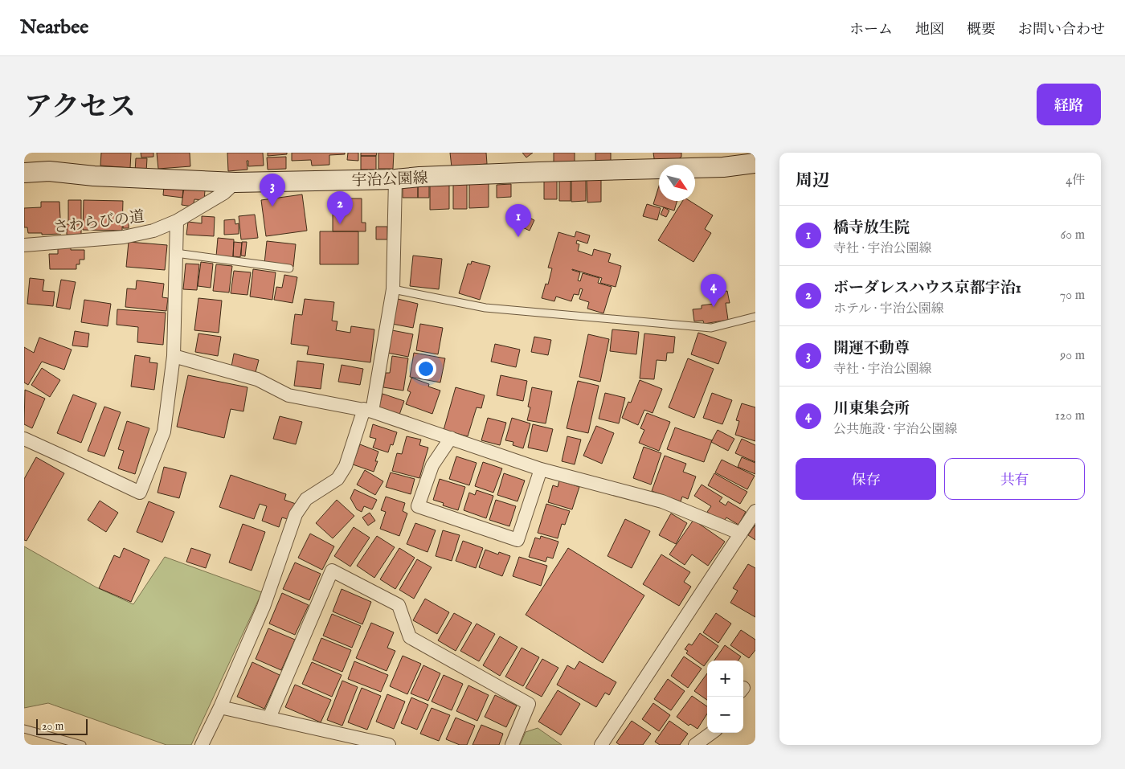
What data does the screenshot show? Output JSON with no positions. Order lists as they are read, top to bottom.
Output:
{
  "streets": {
    "main road": ["宇治公園線"],
    "street": ["さわらびの道"]
  },
  "crossings": [
    ["宇治公園線", "さわらびの道"]
  ],
  "scale_bar": "20 m",
  "north": "bottom right",
  "page": {
    "header": "Nearbee",
    "nav": [
      "ホーム",
      "地図",
      "概要",
      "お問い合わせ"
    ],
    "title": "アクセス",
    "buttons": [
      "経路",
      ["保存", "共有"]
    ],
    "heading": ["周辺", "4件"],
    "pins": [
      "3",
      "2",
      "1",
      "4"
    ],
    "list": [
      {
        "mark": "1",
        "name": "橋寺放生院",
        "note": "寺社 · 宇治公園線",
        "value": "60 m"
      },
      {
        "mark": "2",
        "name": "ボーダレスハウス京都宇治1",
        "note": "ホテル · 宇治公園線",
        "value": "70 m"
      },
      {
        "mark": "3",
        "name": "開運不動尊",
        "note": "寺社 · 宇治公園線",
        "value": "90 m"
      },
      {
        "mark": "4",
        "name": "川東集会所",
        "note": "公共施設 · 宇治公園線",
        "value": "120 m"
      }
    ],
    "map_buttons": ["+", "−"],
    "scale": "20 m"
  }
}
